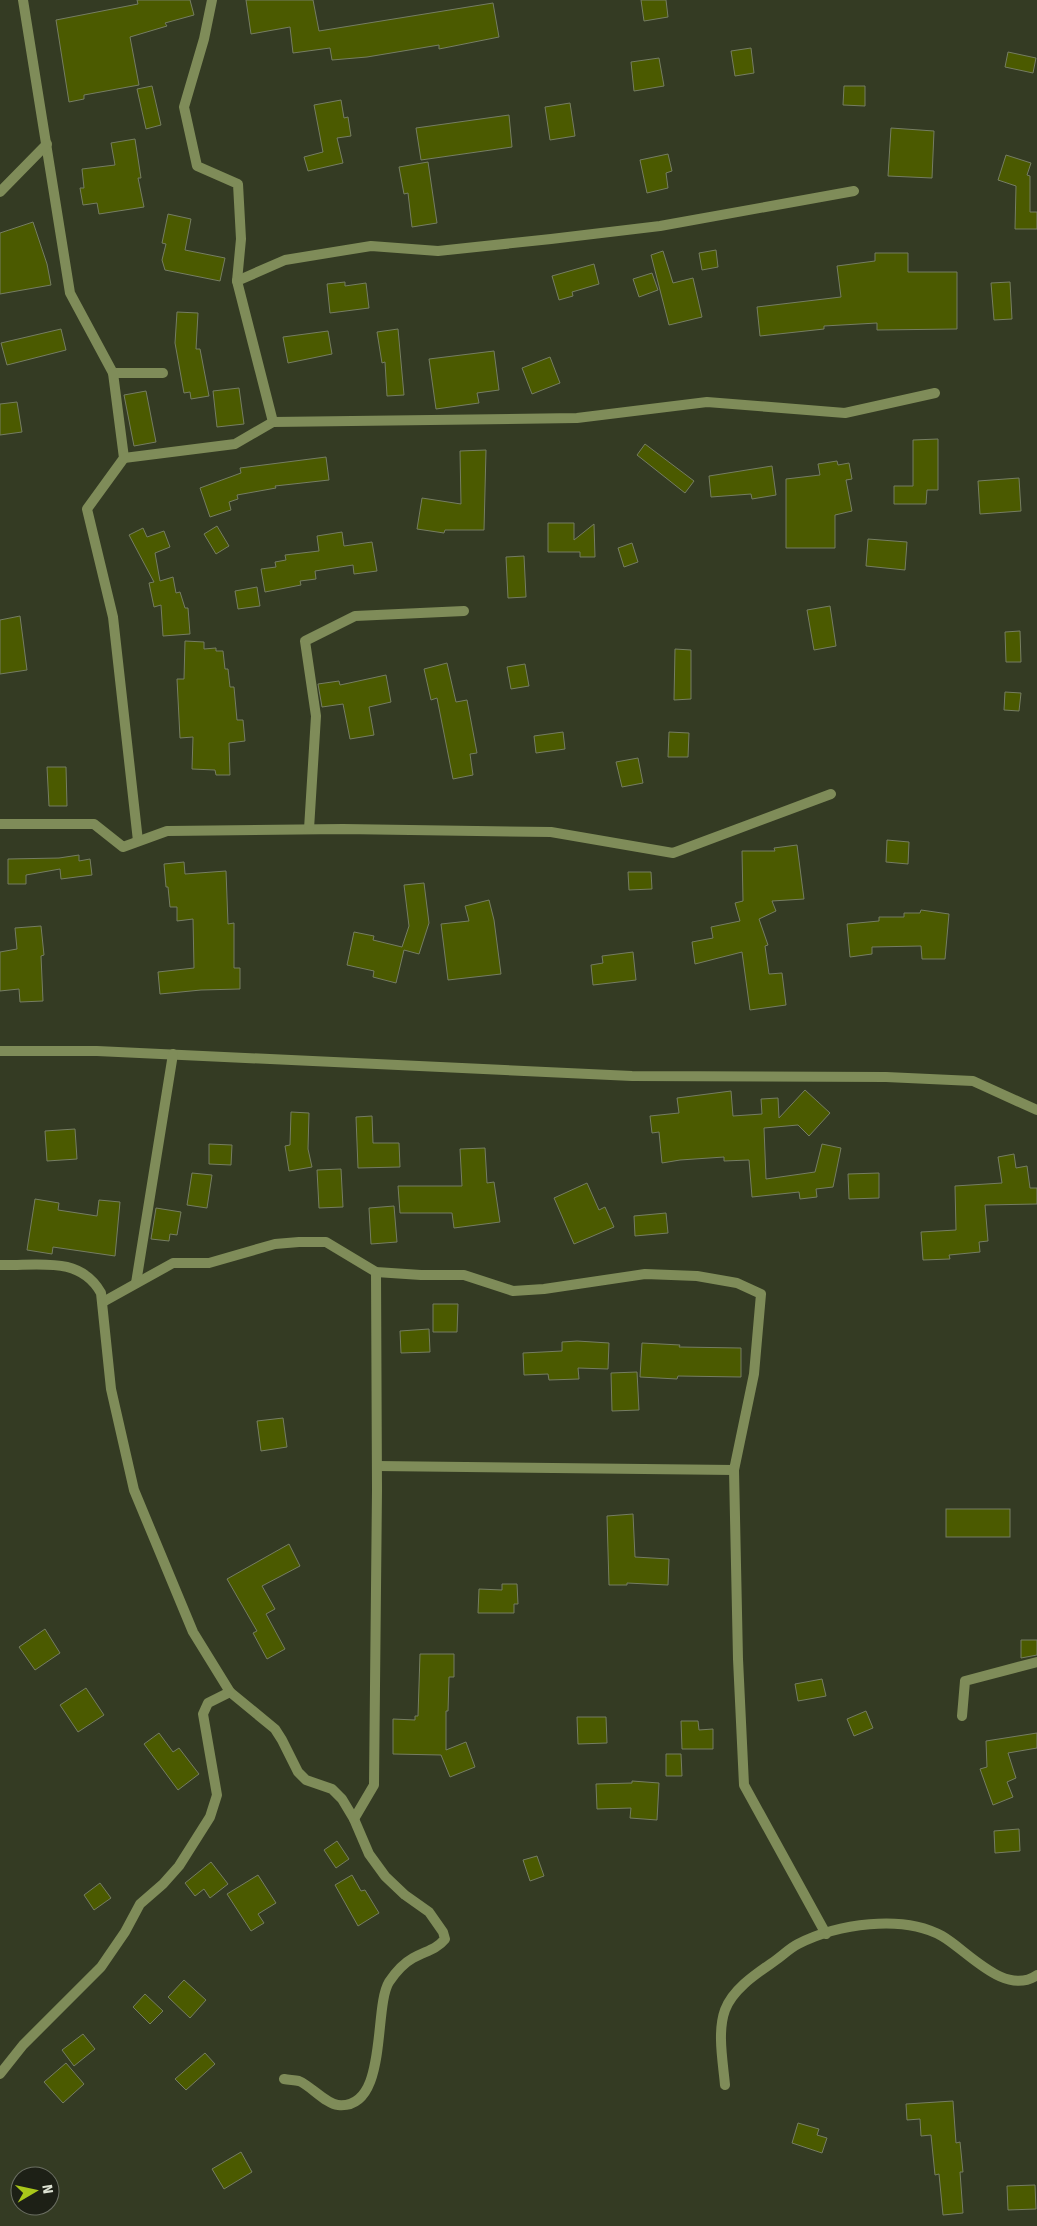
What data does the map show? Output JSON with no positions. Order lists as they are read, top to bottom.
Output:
{
  "north": "right"
}
